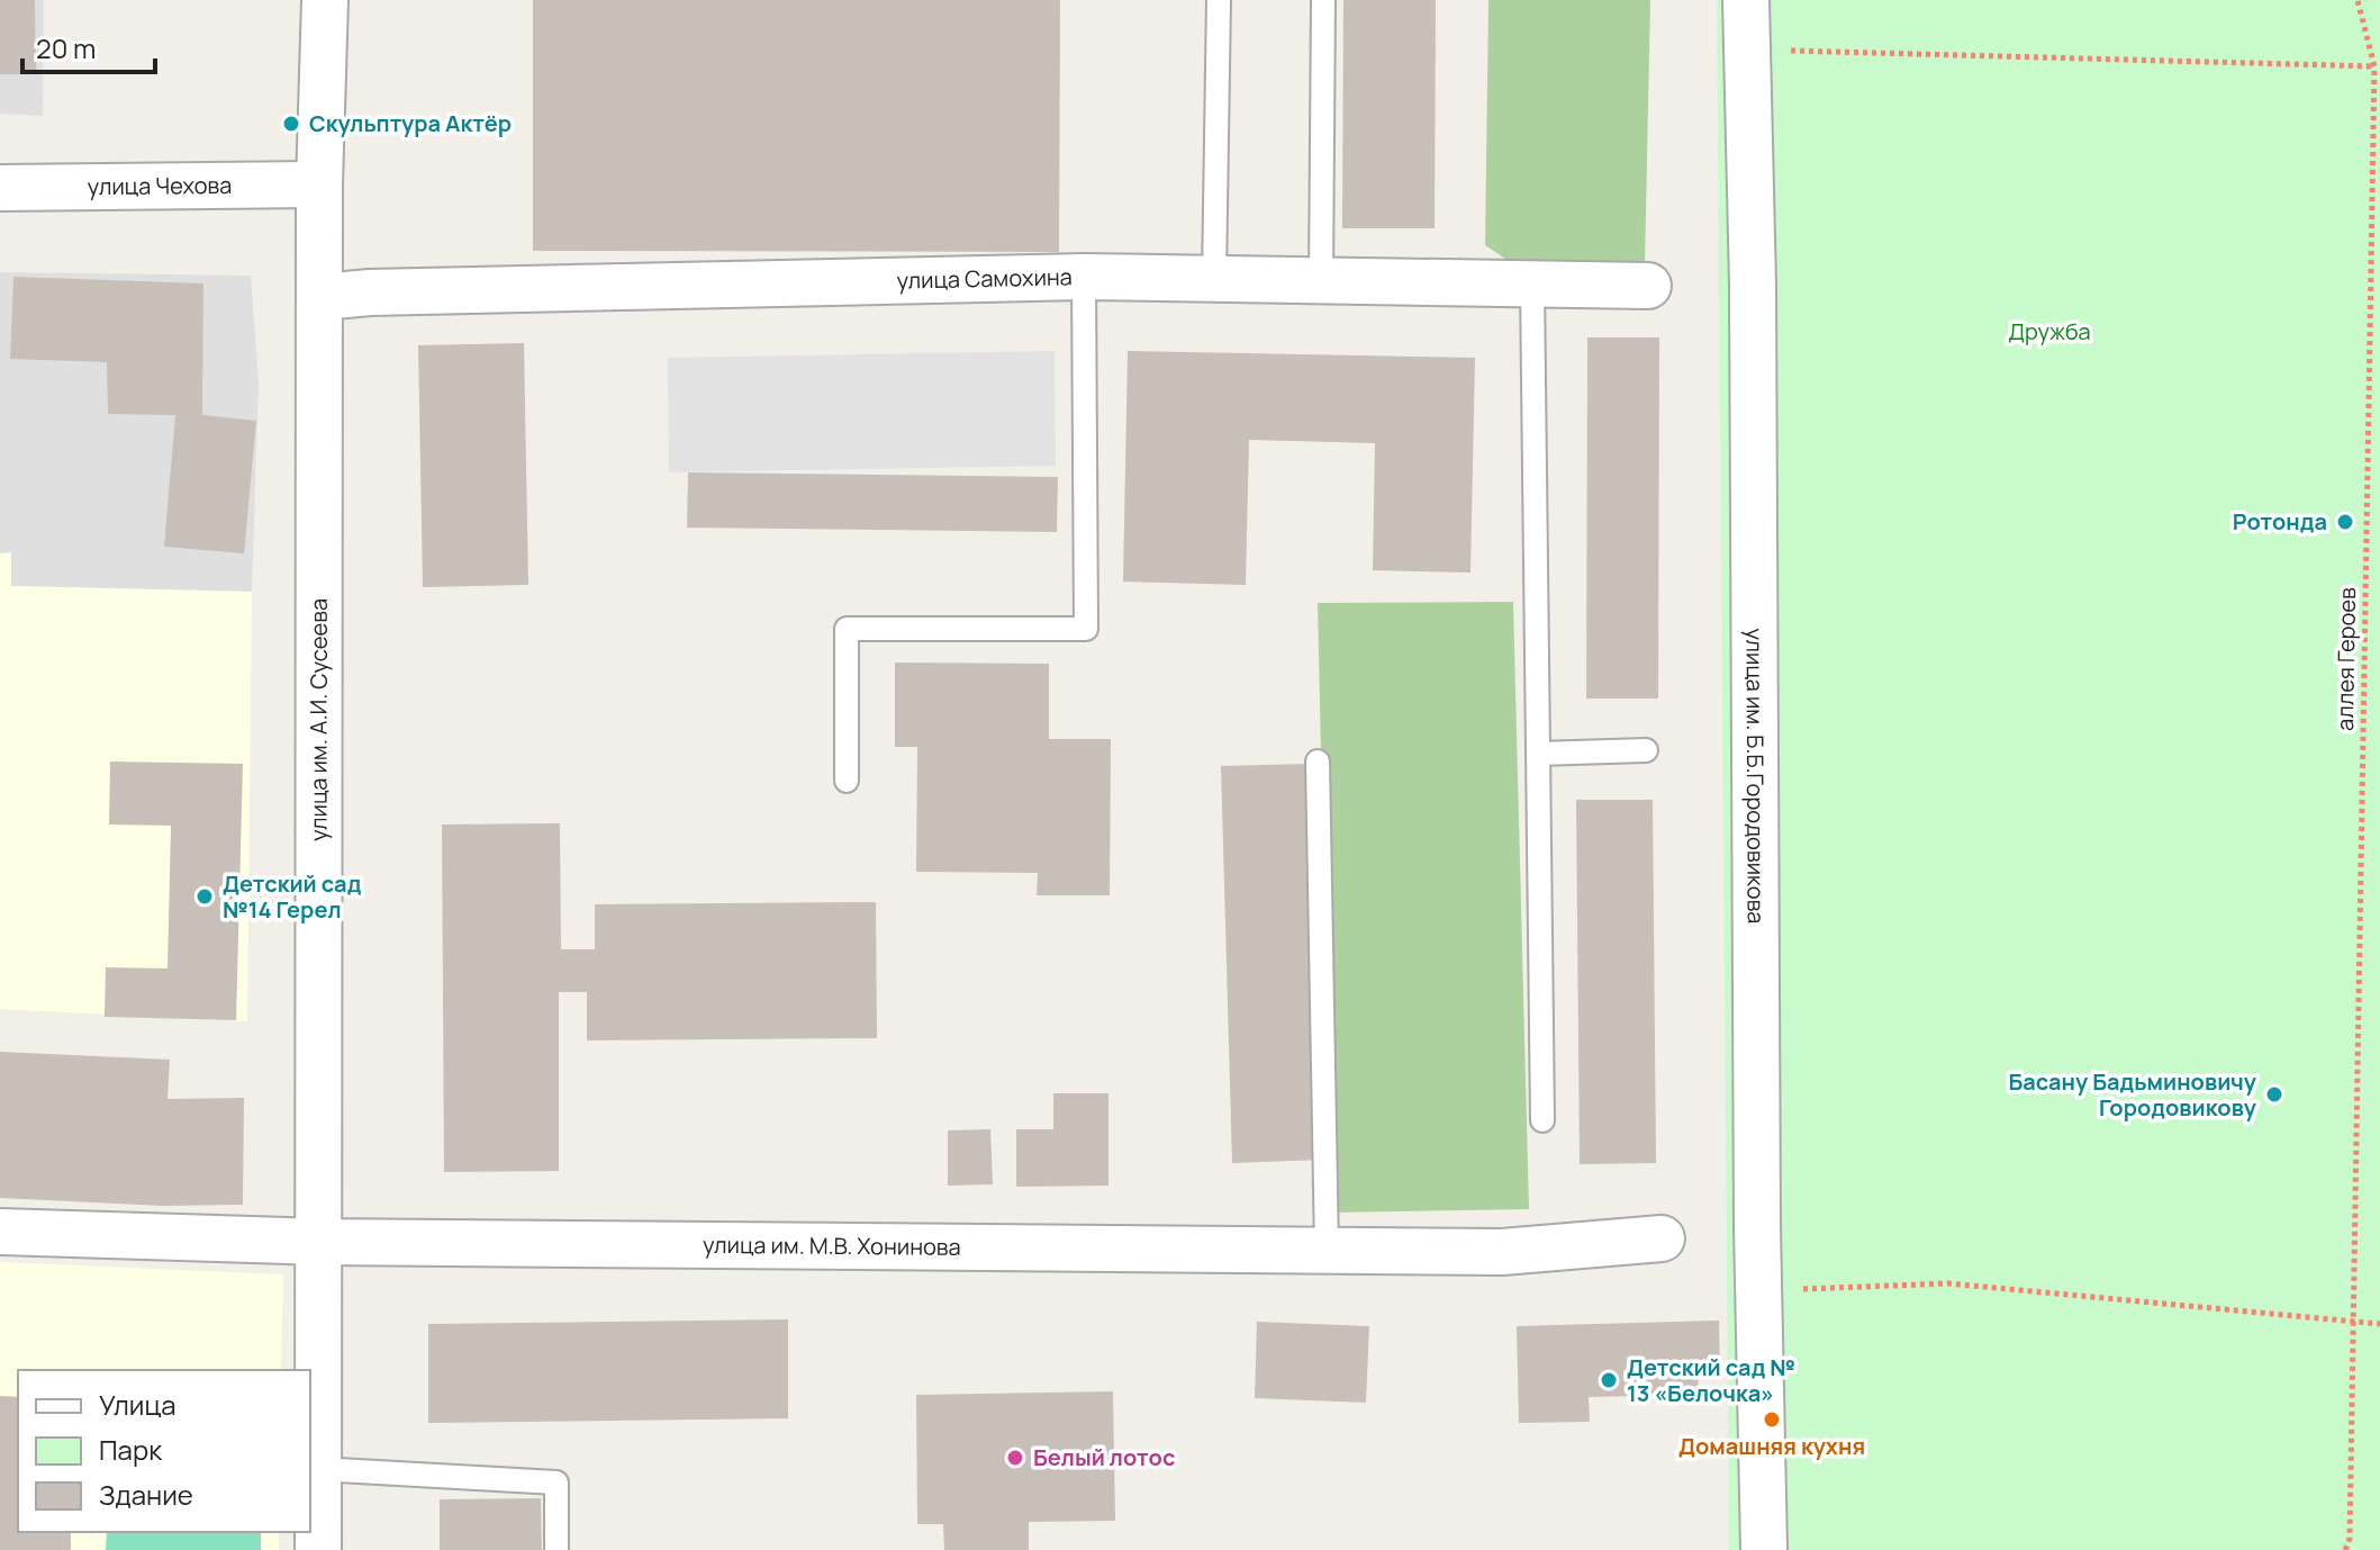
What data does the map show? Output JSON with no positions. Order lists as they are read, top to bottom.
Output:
{
  "streets": {
    "street": [
      "улица Чехова",
      "улица Самохина",
      "улица им. А.И. Сусеева",
      "улица им. Б.Б.Городовикова",
      "улица им. М.В. Хонинова"
    ],
    "path": ["аллея Героев"]
  },
  "crossings": [
    ["улица Чехова", "улица им. А.И. Сусеева"],
    ["улица Самохина", "улица им. А.И. Сусеева"],
    ["улица им. А.И. Сусеева", "улица им. М.В. Хонинова"]
  ],
  "parks": ["Дружба"],
  "places": [
    "Скульптура Актёр",
    "Ротонда",
    "Детский сад №14 Герел",
    "Басану Бадьминовичу Городовикову",
    "Детский сад № 13 «Белочка»",
    "Домашняя кухня",
    "Белый лотос"
  ],
  "legend": ["Улица", "Парк", "Здание"],
  "scale_bar": "20 m"
}
